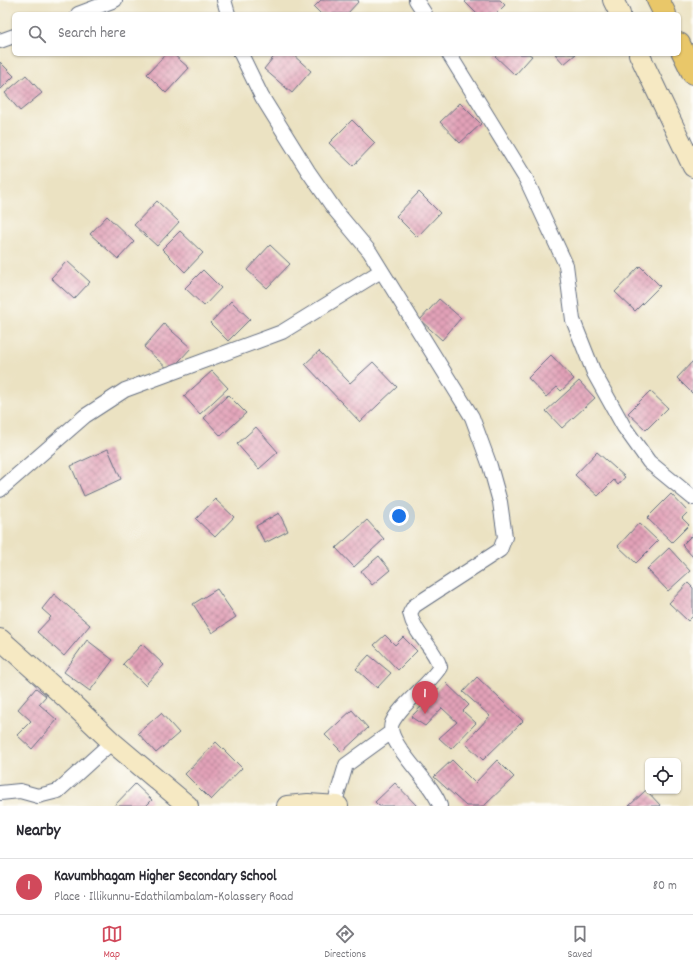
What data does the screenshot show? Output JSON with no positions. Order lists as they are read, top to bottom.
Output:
{
  "page": {
    "search": "Search here",
    "pins": "1",
    "heading": "Nearby",
    "list": [
      {
        "mark": "1",
        "name": "Kavumbhagam Higher Secondary School",
        "note": "Place · Illikunnu-Edathilambalam-Kolassery Road",
        "value": "80 m"
      }
    ],
    "nav": ["Map", "Directions", "Saved"]
  }
}
